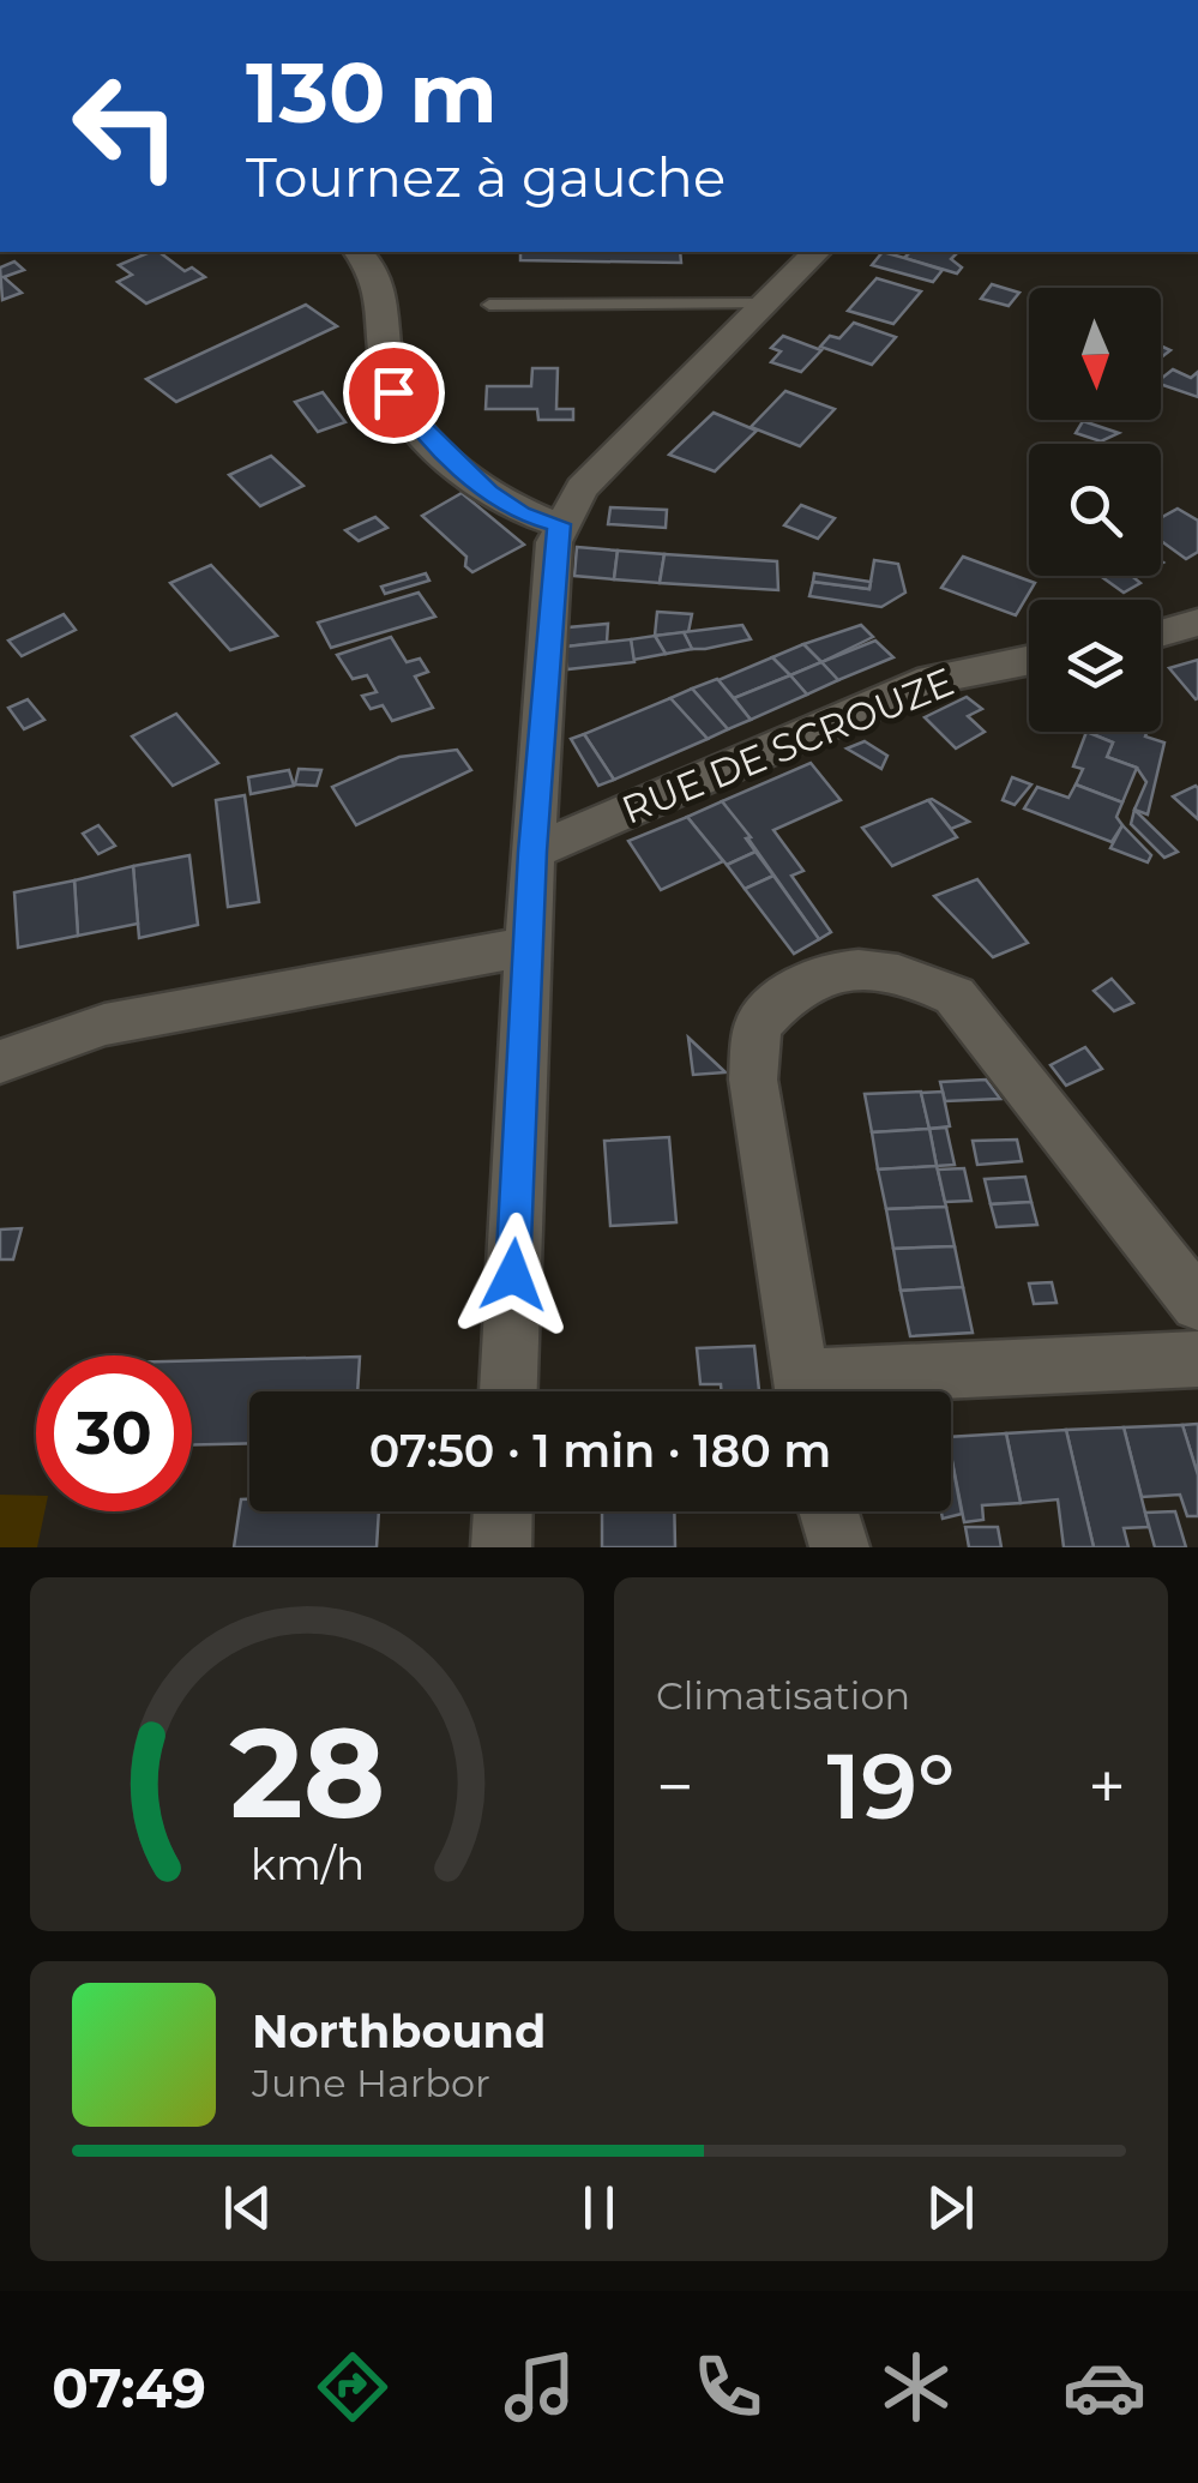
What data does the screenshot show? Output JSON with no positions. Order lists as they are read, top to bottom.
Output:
{
  "streets": {
    "street": ["RUE DE SCROUZE"]
  },
  "north": "bottom",
  "page": {
    "turn": ["130 m", "Tournez à gauche"],
    "limit": "30",
    "trip": "07:50 · 1 min · 180 m",
    "tile": "Climatisation",
    "heat": ["−", "19°", "+"],
    "song": ["Northbound", "June Harbor"],
    "tabs": "07:49",
    "gauge": ["28", "km/h"]
  }
}
